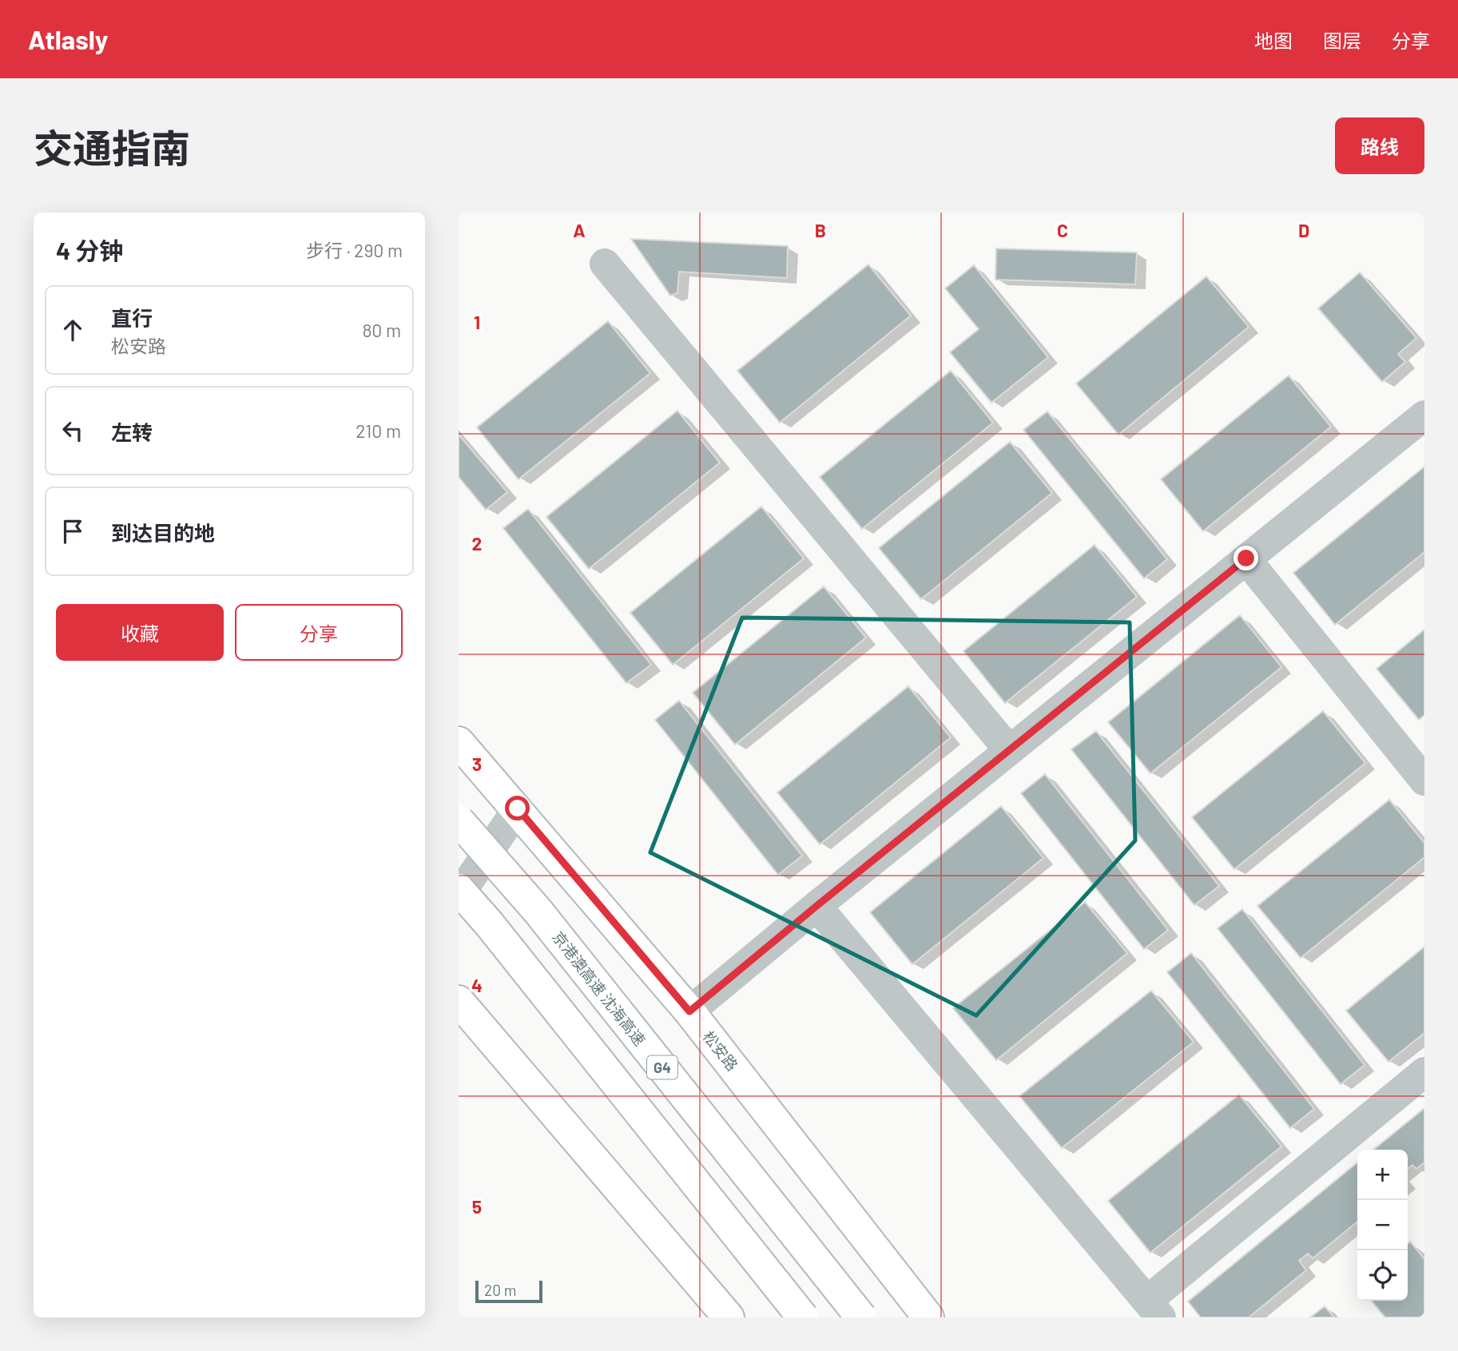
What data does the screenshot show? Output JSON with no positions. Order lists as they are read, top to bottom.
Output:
{
  "streets": {
    "main road": ["京港澳高速 沈海高速", "松安路", "G4"]
  },
  "scale_bar": "20 m",
  "page": {
    "header": "Atlasly",
    "nav": ["地图", "图层", "分享"],
    "title": "交通指南",
    "buttons": [
      "路线",
      ["收藏", "分享"]
    ],
    "heading": ["4 分钟", "步行 · 290 m"],
    "list": [
      ["直行", "松安路", "80 m"],
      ["左转", "210 m"],
      "到达目的地"
    ],
    "map_buttons": ["+", "−"],
    "scale": "20 m"
  },
  "grid": {
    "columns": [
      "A",
      "B",
      "C",
      "D"
    ],
    "rows": [
      "1",
      "2",
      "3",
      "4",
      "5"
    ]
  }
}
